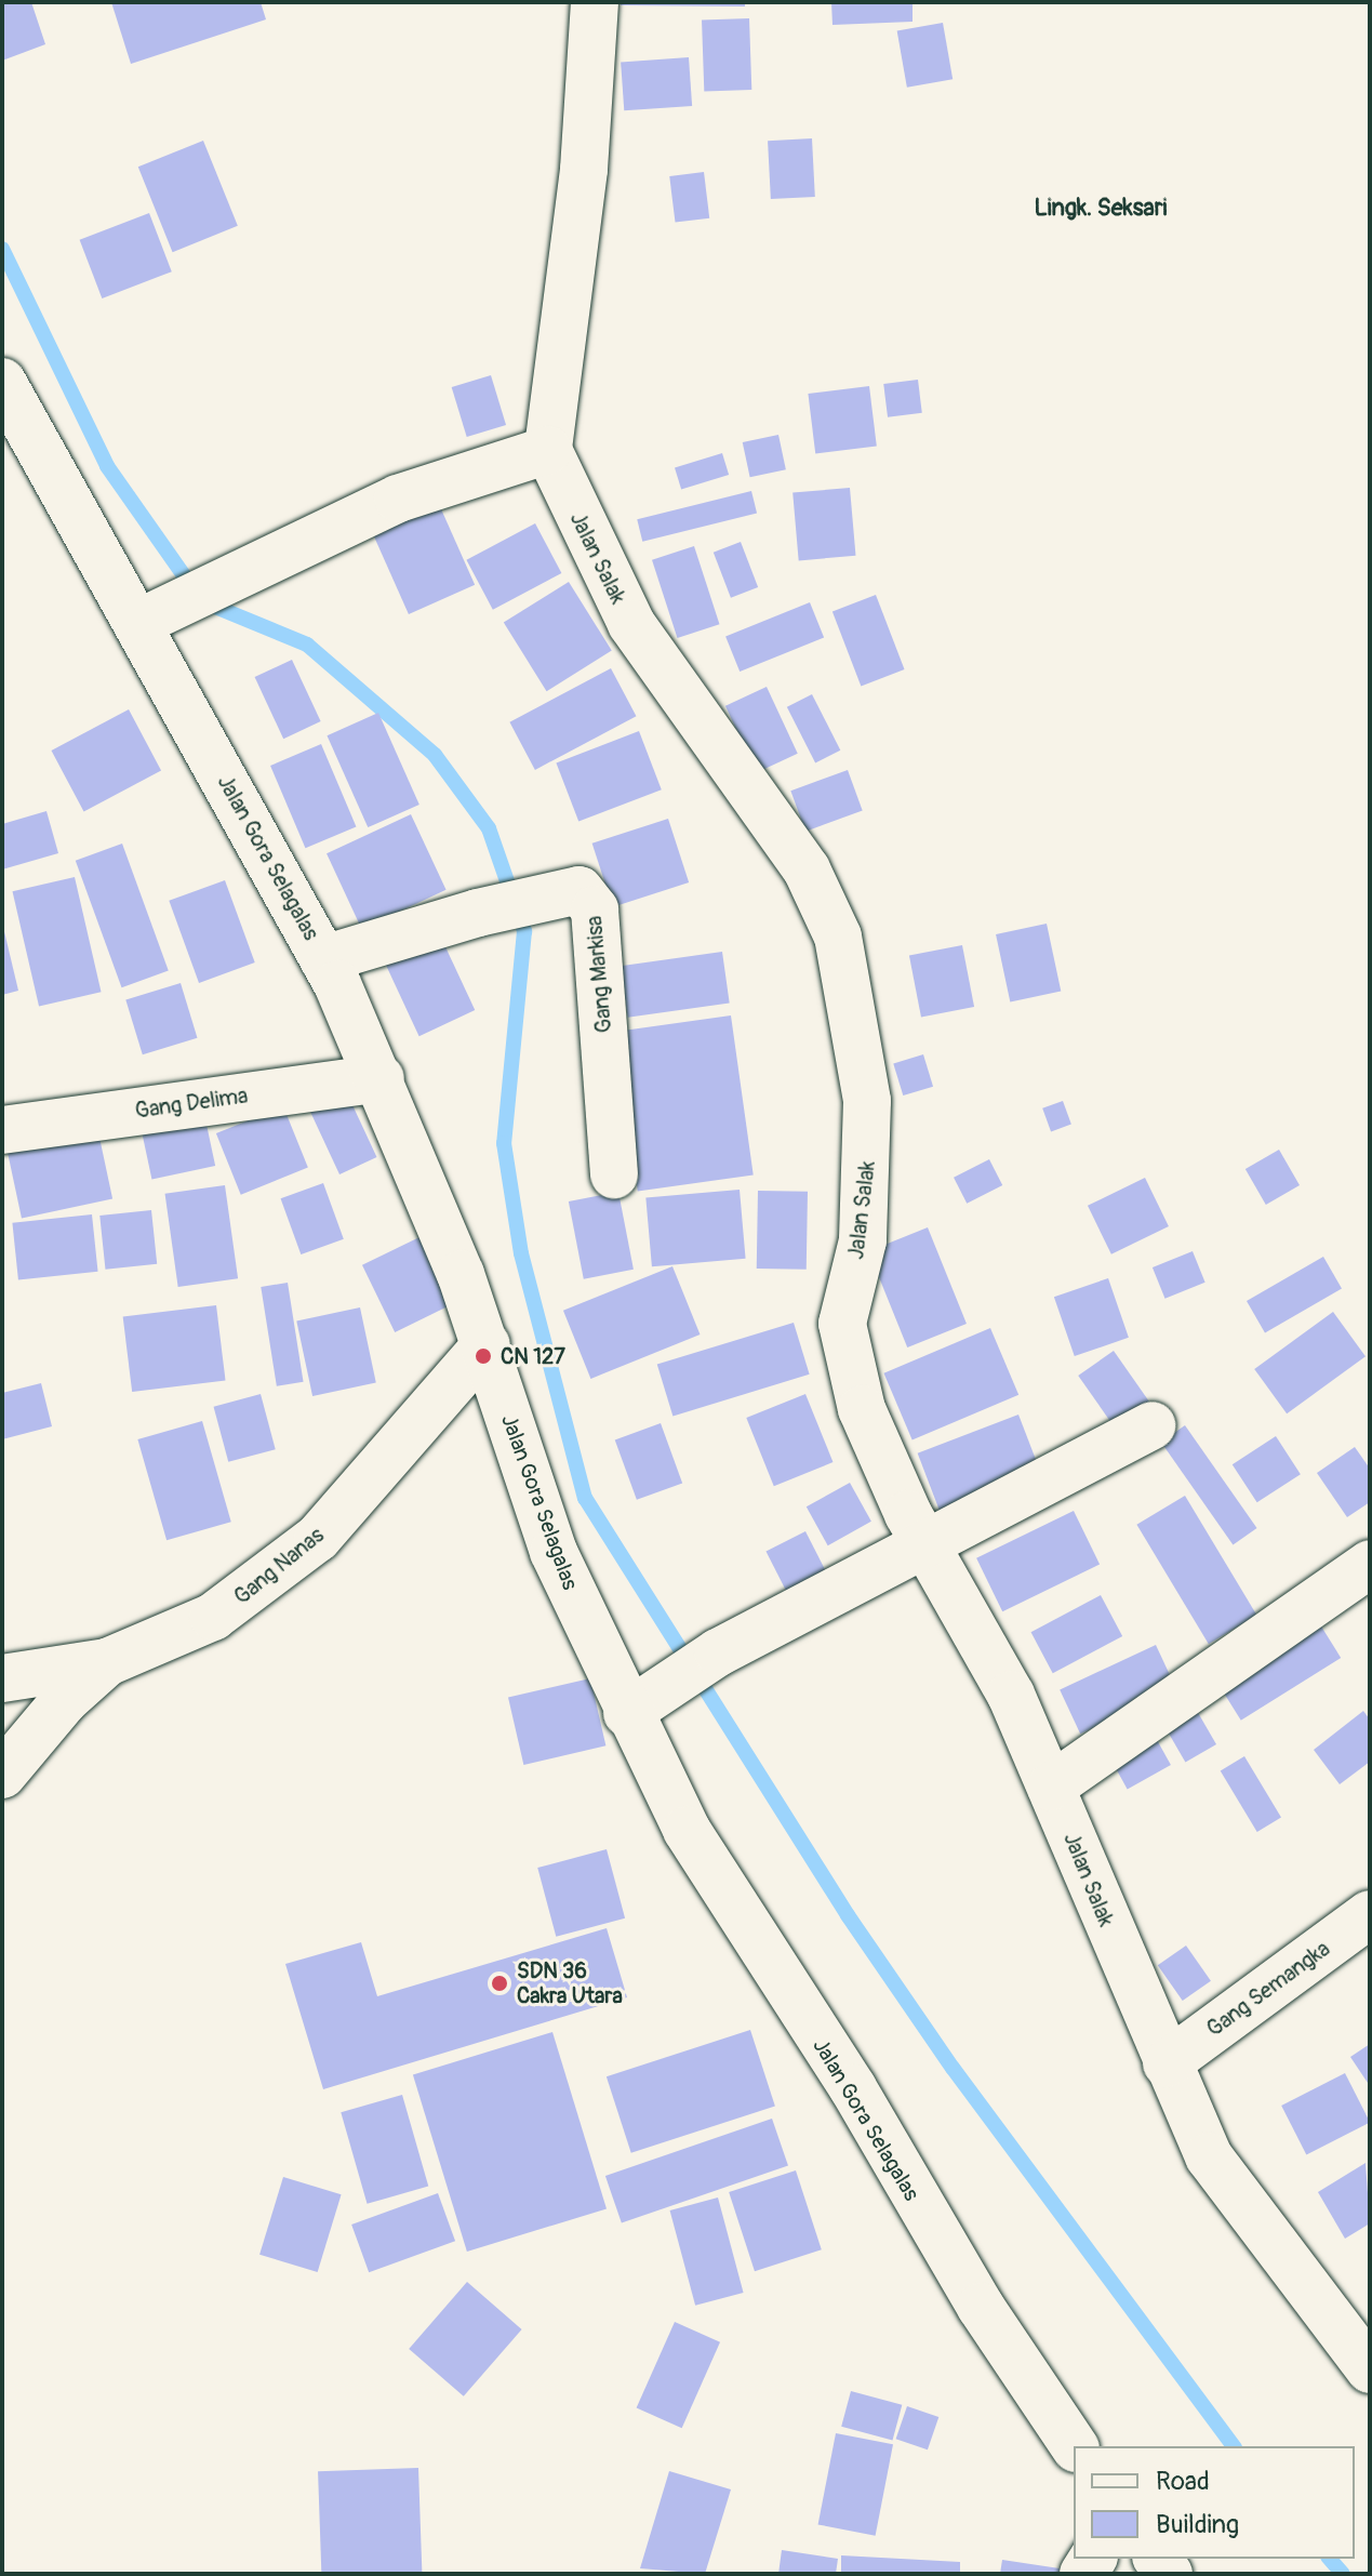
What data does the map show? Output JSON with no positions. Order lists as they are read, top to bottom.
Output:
{
  "streets": {
    "street": [
      "Jalan Salak",
      "Jalan Gora Selagalas",
      "Gang Markisa",
      "Gang Delima",
      "Gang Nanas",
      "Gang Semangka"
    ]
  },
  "crossings": [
    ["Jalan Salak", "Gang Semangka"],
    ["Jalan Gora Selagalas", "Gang Markisa"],
    ["Jalan Gora Selagalas", "Gang Delima"],
    ["Jalan Gora Selagalas", "Gang Nanas"]
  ],
  "districts": ["Lingk. Seksari"],
  "places": ["CN 127", "SDN 36 Cakra Utara"],
  "legend": ["Road", "Building"]
}
